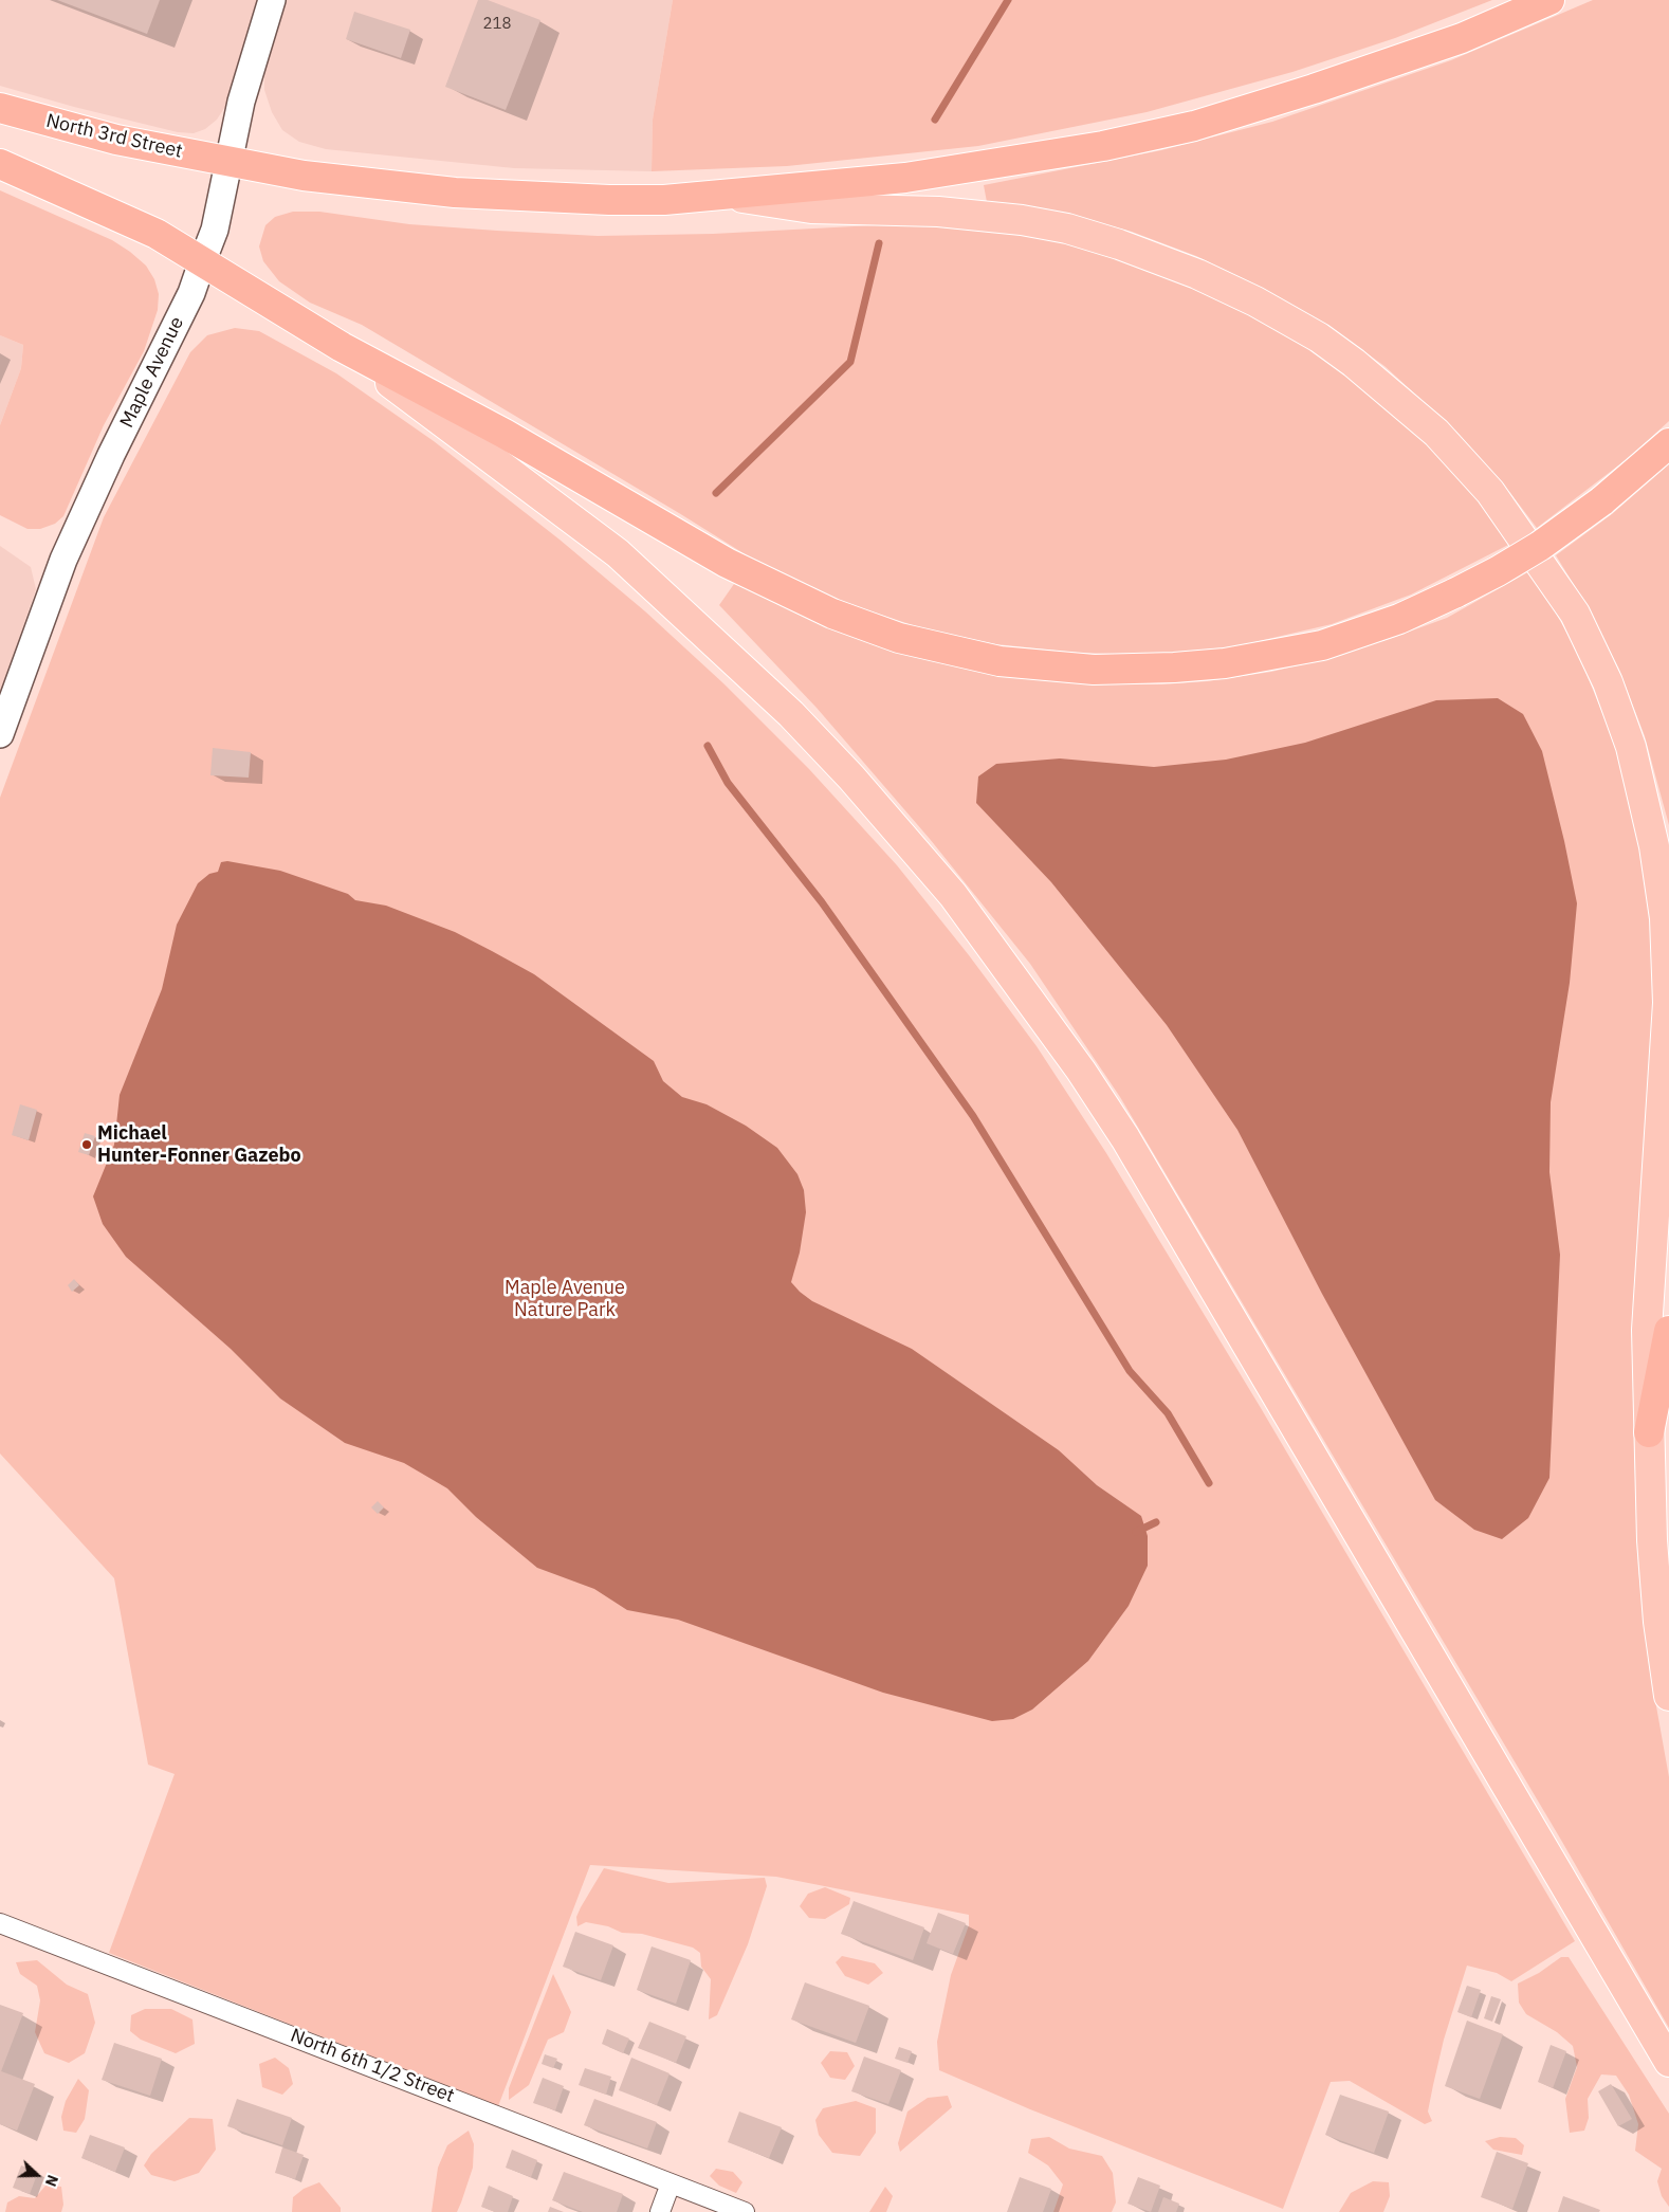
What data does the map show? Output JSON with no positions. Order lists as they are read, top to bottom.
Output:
{
  "streets": {
    "highway": ["North 3rd Street"],
    "main road": ["Maple Avenue"],
    "street": ["North 6th 1/2 Street"]
  },
  "crossings": [
    ["North 3rd Street", "Maple Avenue"]
  ],
  "parks": ["Maple Avenue Nature Park"],
  "places": ["Michael Hunter-Fonner Gazebo"],
  "house_numbers": ["218"],
  "north": "right"
}
